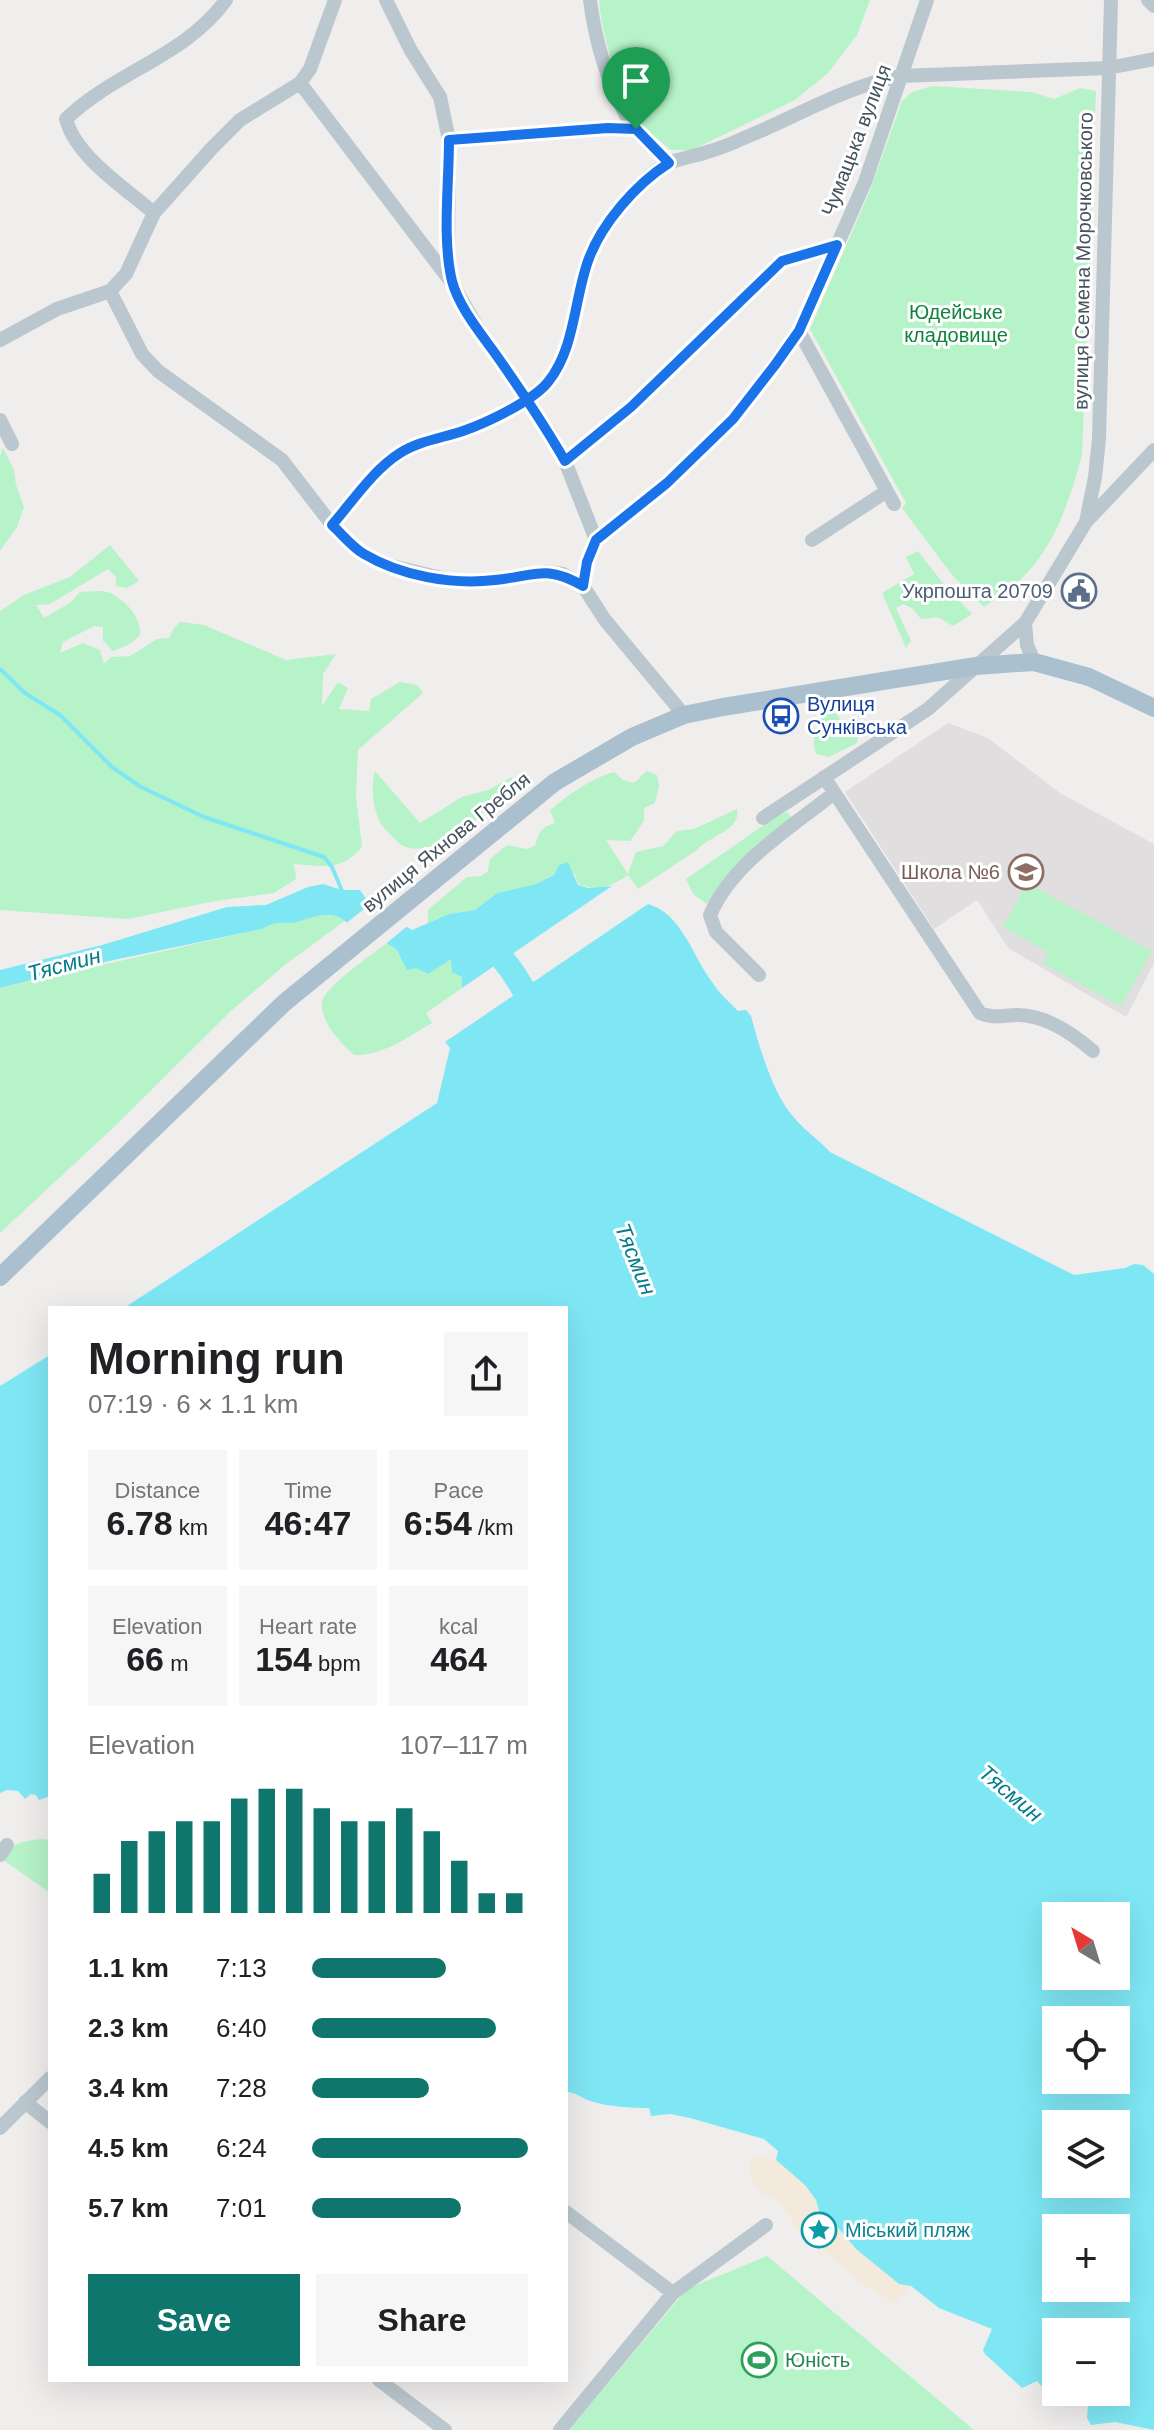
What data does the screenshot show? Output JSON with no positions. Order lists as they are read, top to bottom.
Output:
{
  "streets": {
    "main road": ["вулиця Яхнова Гребля"],
    "street": ["Чумацька вулиця", "вулиця Семена Морочковського"]
  },
  "water": ["Тясмин"],
  "parks": ["Юдейське кладовище"],
  "places": {
    "public building": ["Укрпошта 20709"],
    "bus stop": ["Вулиця Сунківська"],
    "school or university": ["Школа №6"],
    "place": ["Міський пляж"],
    "sports": ["Юність"]
  },
  "north": "top left",
  "page": {
    "heading": ["Morning run", "07:19 · 6 × 1.1 km"],
    "stats": [
      ["Distance", "6.78 km"],
      ["Time", "46:47"],
      ["Pace", "6:54 /km"],
      ["Elevation", "66 m"],
      ["Heart rate", "154 bpm"],
      ["kcal", "464"]
    ],
    "chart": ["Elevation", "107–117 m"],
    "map_buttons": ["+", "−"],
    "list": [
      {
        "name": "1.1 km",
        "note": "7:13"
      },
      {
        "name": "2.3 km",
        "note": "6:40"
      },
      {
        "name": "3.4 km",
        "note": "7:28"
      },
      {
        "name": "4.5 km",
        "note": "6:24"
      },
      {
        "name": "5.7 km",
        "note": "7:01"
      }
    ],
    "buttons": ["Save", "Share"]
  }
}
